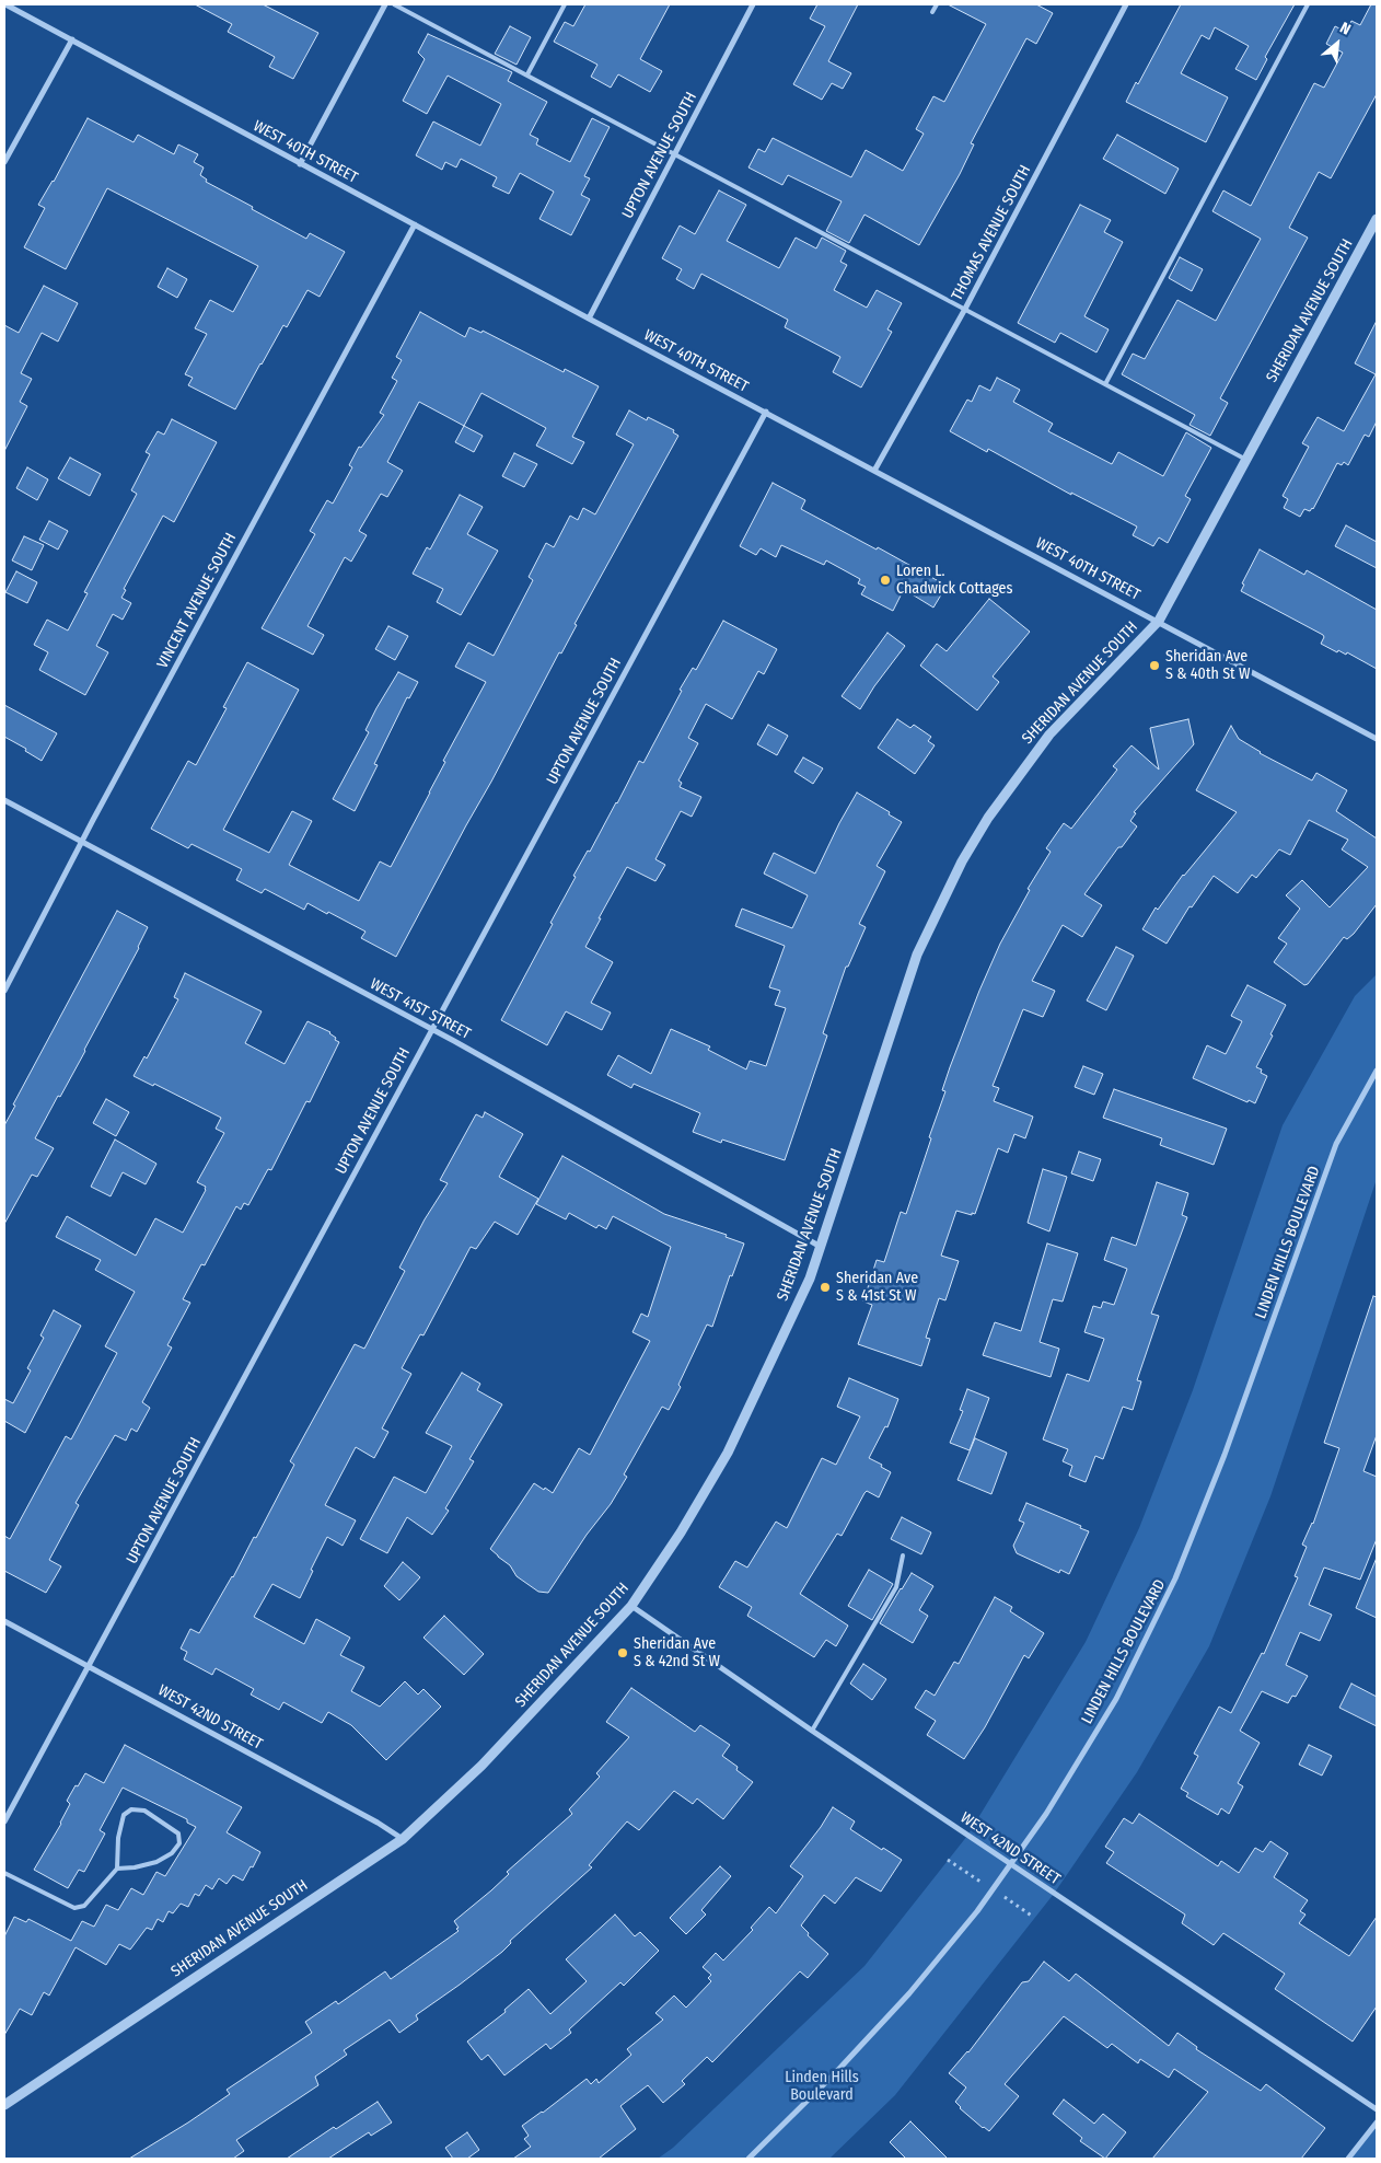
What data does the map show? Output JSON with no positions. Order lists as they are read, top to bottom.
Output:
{
  "streets": {
    "street": [
      "WEST 40TH STREET",
      "UPTON AVENUE SOUTH",
      "THOMAS AVENUE SOUTH",
      "SHERIDAN AVENUE SOUTH",
      "VINCENT AVENUE SOUTH",
      "WEST 41ST STREET",
      "LINDEN HILLS BOULEVARD",
      "WEST 42ND STREET"
    ]
  },
  "crossings": [
    ["WEST 40TH STREET", "UPTON AVENUE SOUTH"],
    ["WEST 40TH STREET", "THOMAS AVENUE SOUTH"],
    ["WEST 40TH STREET", "SHERIDAN AVENUE SOUTH"],
    ["WEST 40TH STREET", "VINCENT AVENUE SOUTH"],
    ["UPTON AVENUE SOUTH", "WEST 41ST STREET"],
    ["UPTON AVENUE SOUTH", "WEST 42ND STREET"],
    ["SHERIDAN AVENUE SOUTH", "WEST 41ST STREET"],
    ["SHERIDAN AVENUE SOUTH", "WEST 42ND STREET"],
    ["VINCENT AVENUE SOUTH", "WEST 41ST STREET"],
    ["LINDEN HILLS BOULEVARD", "WEST 42ND STREET"]
  ],
  "parks": ["Linden Hills Boulevard"],
  "places": [
    "Loren L. Chadwick Cottages",
    "Sheridan Ave S & 40th St W",
    "Sheridan Ave S & 41st St W",
    "Sheridan Ave S & 42nd St W"
  ],
  "north": "top right"
}
